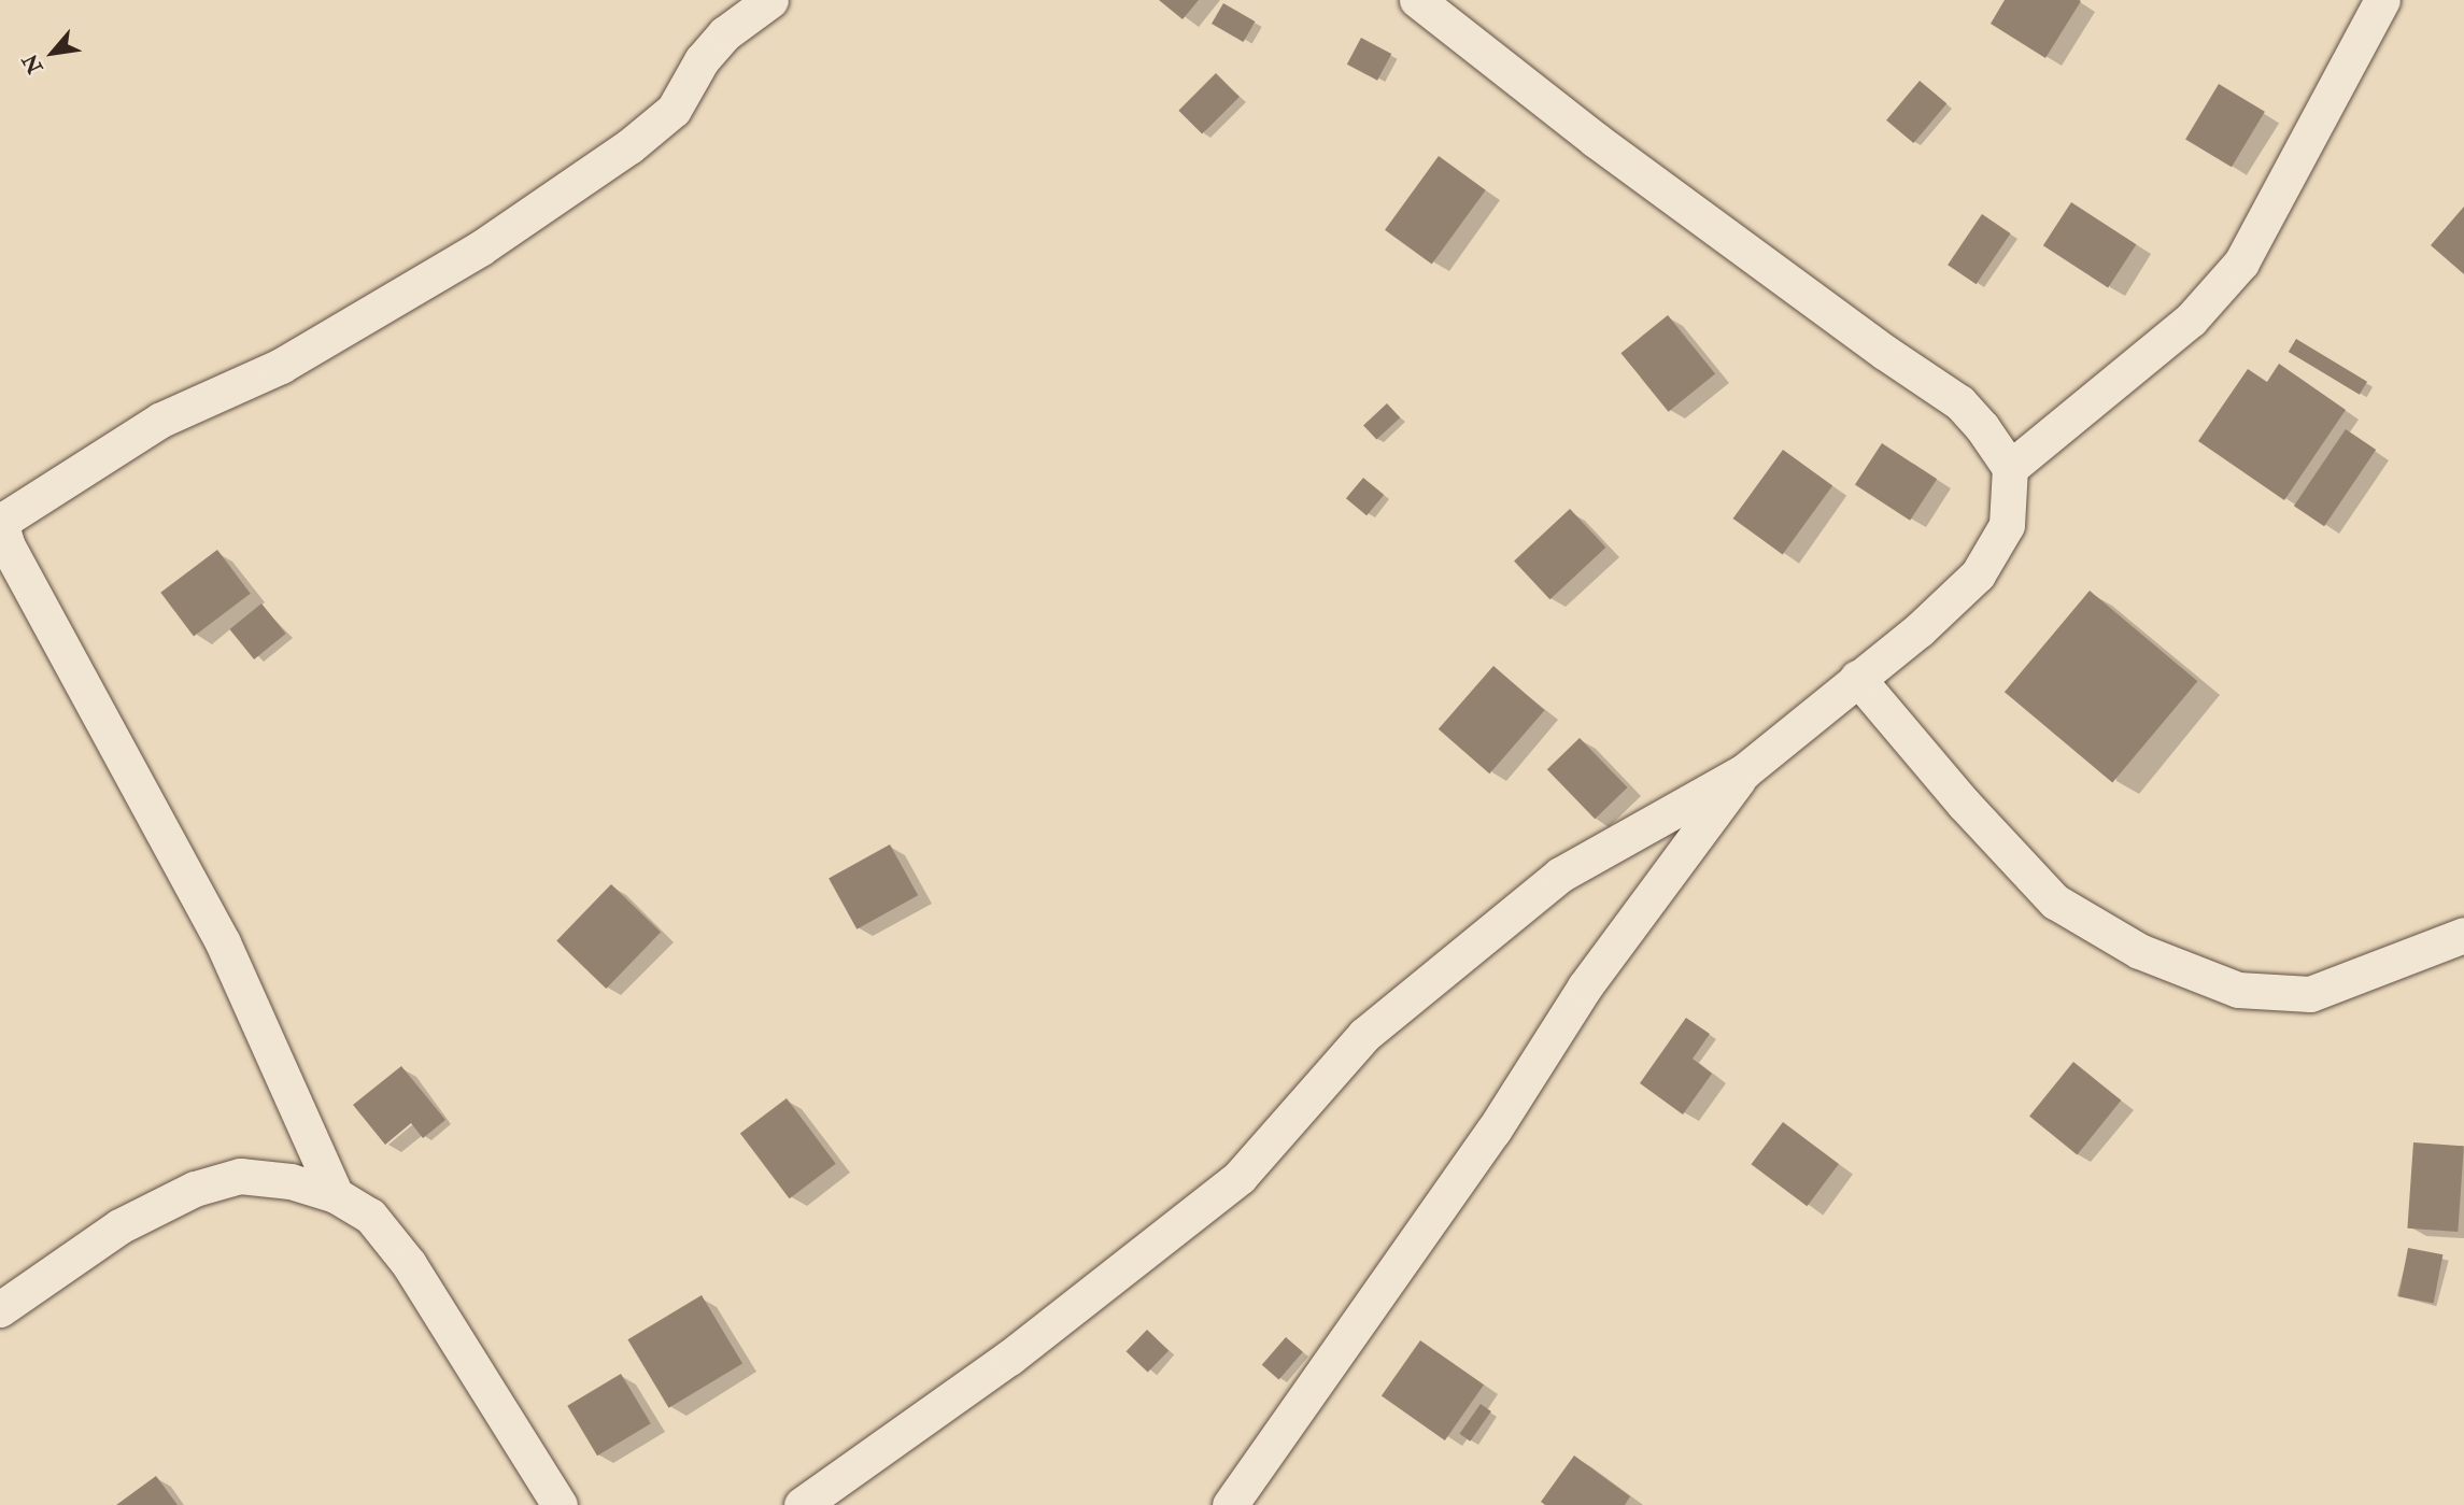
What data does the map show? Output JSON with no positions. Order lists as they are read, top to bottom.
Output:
{
  "north": "bottom left"
}
